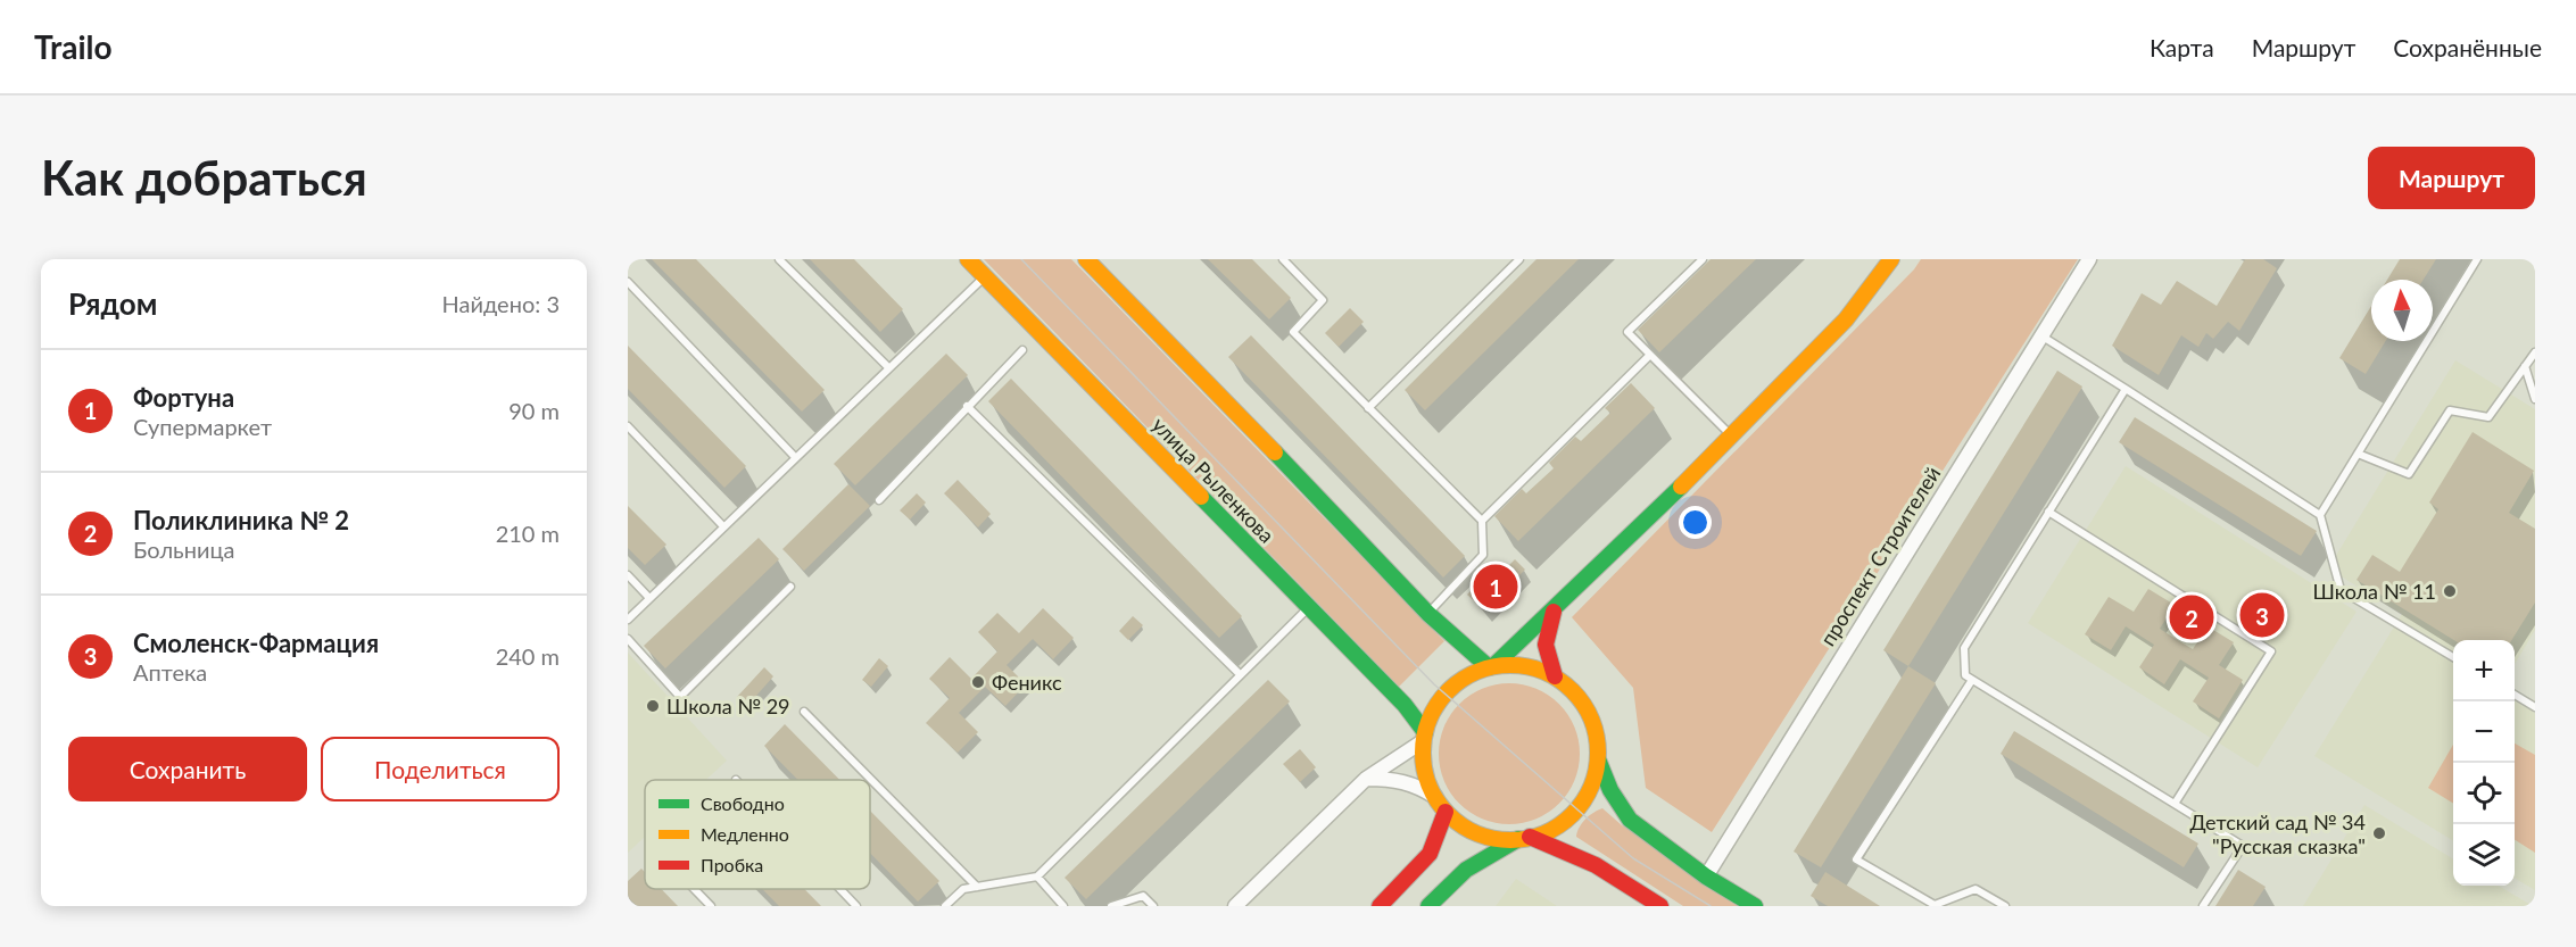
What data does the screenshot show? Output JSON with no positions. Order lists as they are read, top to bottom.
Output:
{
  "streets": {
    "main road": ["улица Рыленкова"],
    "street": ["проспект Строителей"]
  },
  "places": [
    "Школа № 11",
    "Феникс",
    "Школа № 29",
    "Детский сад № 34 \"Русская сказка\""
  ],
  "legend": ["Свободно", "Медленно", "Пробка"],
  "north": "top",
  "page": {
    "header": "Trailo",
    "nav": ["Карта", "Маршрут", "Сохранённые"],
    "buttons": [
      "Маршрут",
      ["Сохранить", "Поделиться"]
    ],
    "title": "Как добраться",
    "heading": ["Рядом", "Найдено: 3"],
    "list": [
      {
        "mark": "1",
        "name": "Фортуна",
        "note": "Супермаркет",
        "value": "90 m"
      },
      {
        "mark": "2",
        "name": "Поликлиника № 2",
        "note": "Больница",
        "value": "210 m"
      },
      {
        "mark": "3",
        "name": "Смоленск-Фармация",
        "note": "Аптека",
        "value": "240 m"
      }
    ],
    "pins": ["1", "3", "2"],
    "map_buttons": ["+", "−"]
  }
}
